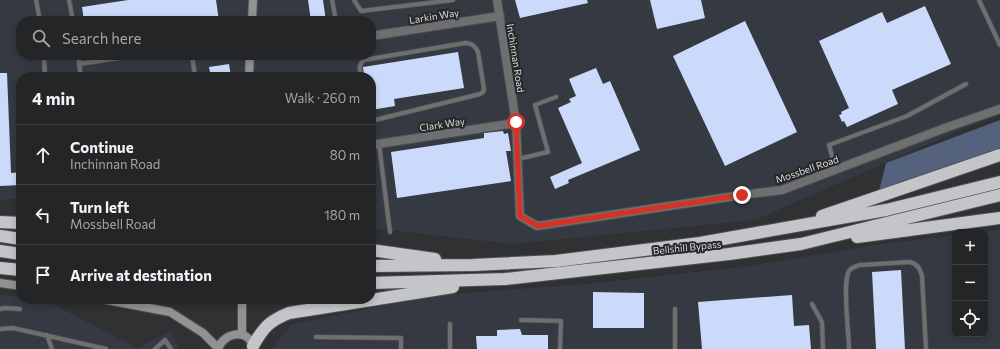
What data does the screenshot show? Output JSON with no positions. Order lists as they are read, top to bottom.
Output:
{
  "streets": {
    "highway": ["Bellshill Bypass"],
    "street": [
      "Larkin Way",
      "Inchinnan Road",
      "Clark Way",
      "Mossbell Road"
    ]
  },
  "crossings": [
    ["Larkin Way", "Inchinnan Road"],
    ["Inchinnan Road", "Clark Way"],
    ["Inchinnan Road", "Mossbell Road"]
  ],
  "page": {
    "search": "Search here",
    "heading": ["4 min", "Walk · 260 m"],
    "list": [
      ["Continue", "Inchinnan Road", "80 m"],
      ["Turn left", "Mossbell Road", "180 m"],
      "Arrive at destination"
    ],
    "map_buttons": ["+", "−"]
  }
}
